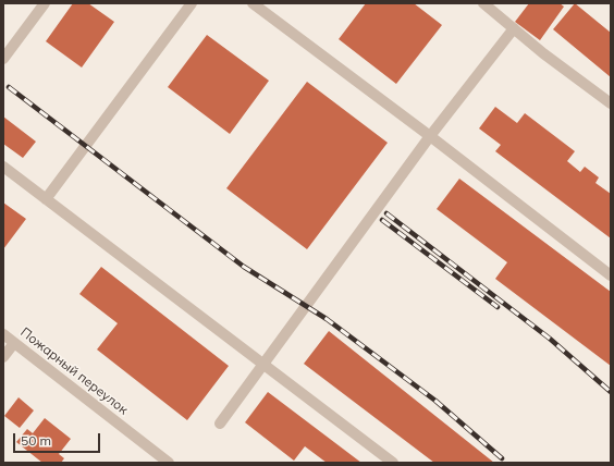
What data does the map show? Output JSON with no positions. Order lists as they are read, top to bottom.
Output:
{
  "streets": {
    "street": ["Пожарный переулок"]
  },
  "scale_bar": "50 m"
}
